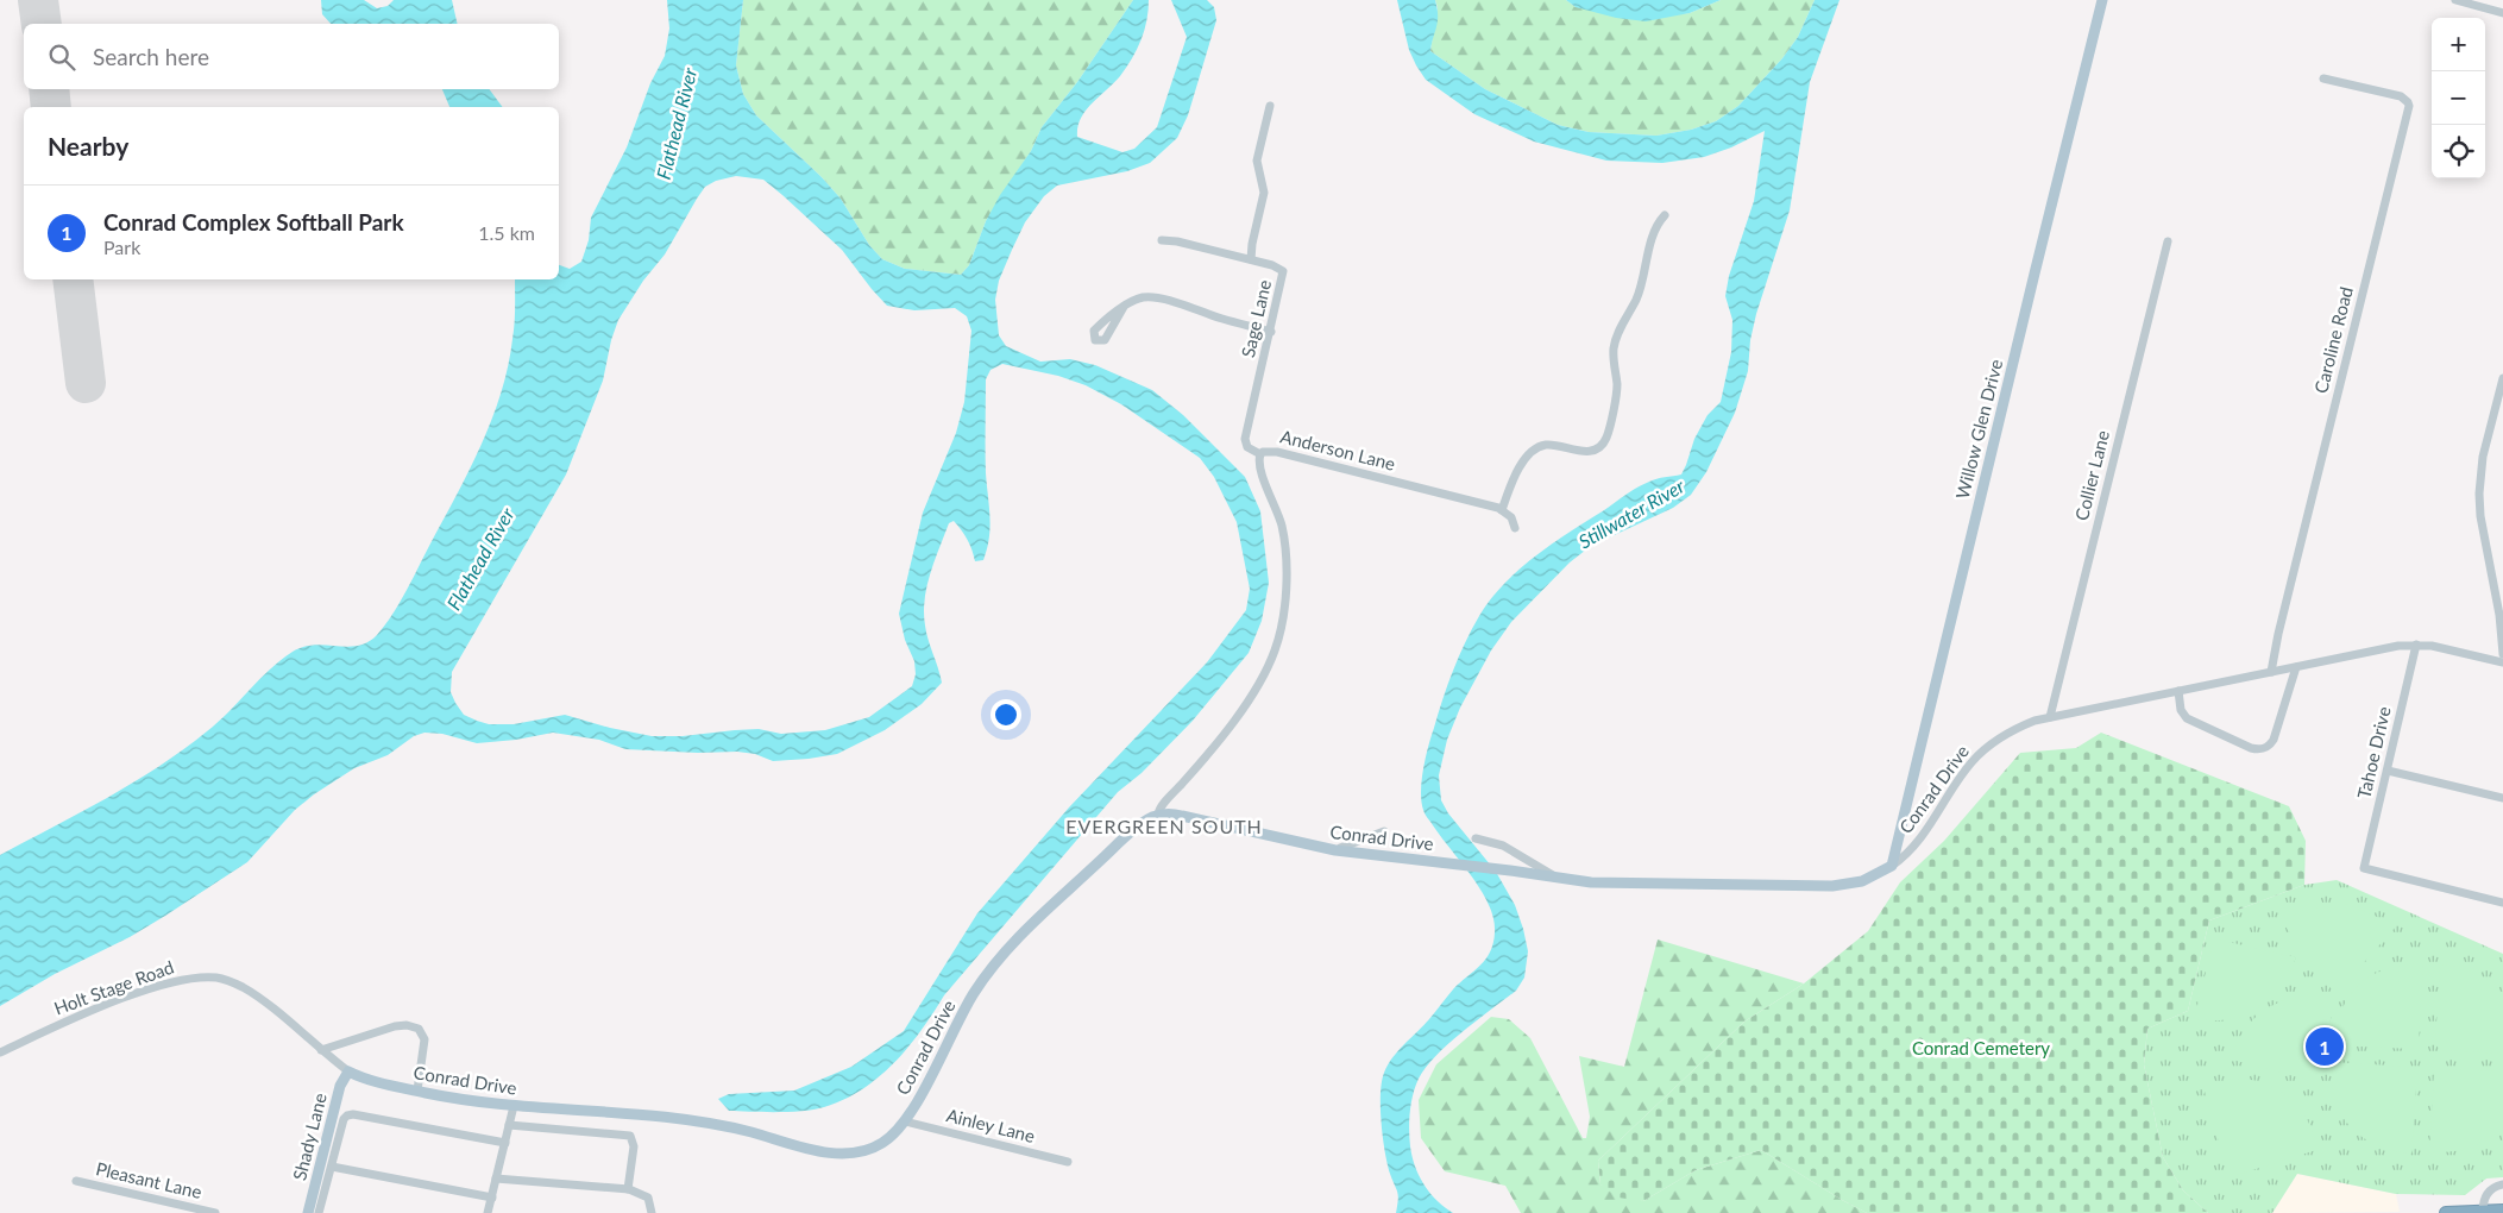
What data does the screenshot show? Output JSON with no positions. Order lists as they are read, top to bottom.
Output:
{
  "streets": {
    "main road": ["Willow Glen Drive", "Conrad Drive", "Shady Lane"],
    "street": [
      "Sage Lane",
      "Caroline Road",
      "Anderson Lane",
      "Collier Lane",
      "Tahoe Drive",
      "Holt Stage Road",
      "Ainley Lane",
      "Pleasant Lane"
    ]
  },
  "crossings": [
    ["Sage Lane", "Anderson Lane"],
    ["Caroline Road", "Conrad Drive"],
    ["Willow Glen Drive", "Conrad Drive"],
    ["Anderson Lane", "Conrad Drive"],
    ["Collier Lane", "Conrad Drive"],
    ["Tahoe Drive", "Conrad Drive"],
    ["Conrad Drive", "Ainley Lane"],
    ["Conrad Drive", "Shady Lane"]
  ],
  "districts": ["EVERGREEN SOUTH"],
  "water": ["Flathead River", "Stillwater River"],
  "parks": ["Conrad Cemetery"],
  "page": {
    "map_buttons": ["+", "−"],
    "search": "Search here",
    "heading": "Nearby",
    "list": [
      {
        "mark": "1",
        "name": "Conrad Complex Softball Park",
        "note": "Park",
        "value": "1.5 km"
      }
    ],
    "pins": "1"
  }
}
